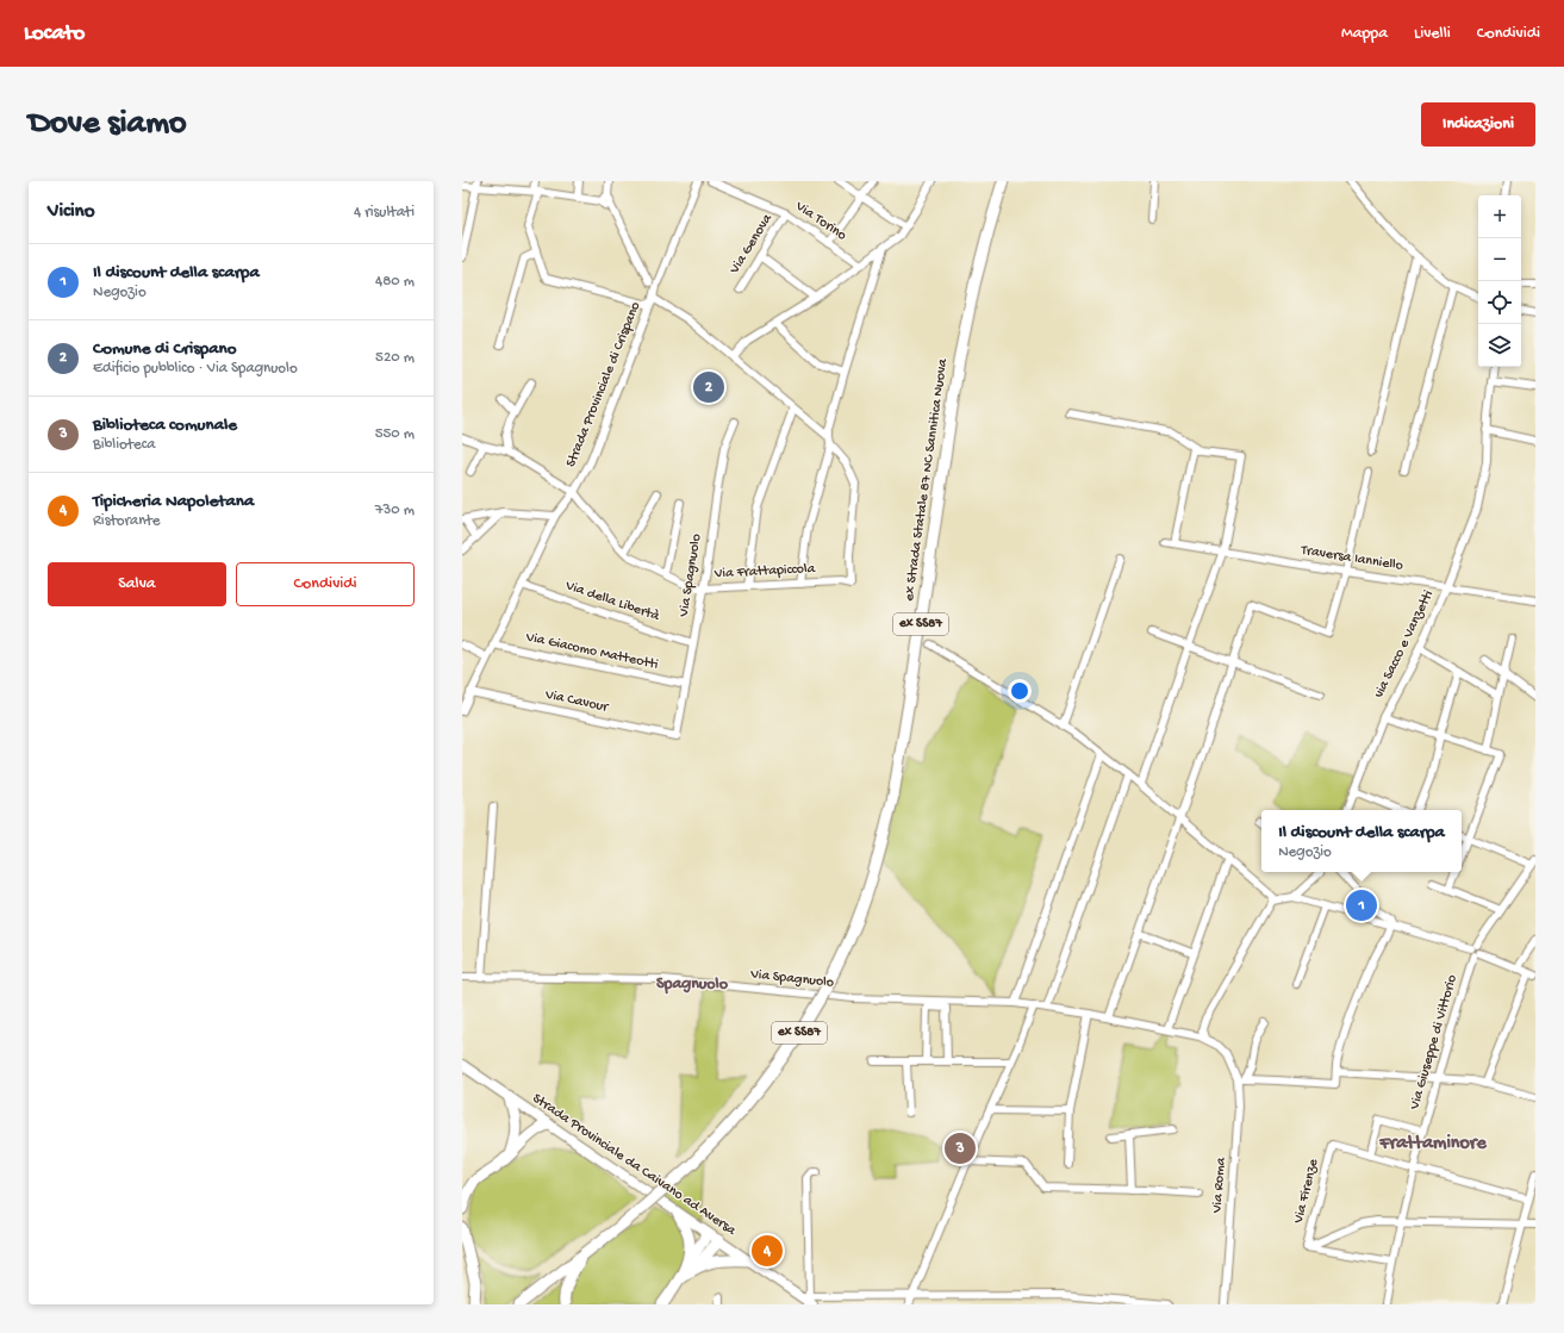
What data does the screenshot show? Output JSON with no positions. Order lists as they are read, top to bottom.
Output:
{
  "streets": {
    "highway": ["ex Strada Statale 87 NC Sannitica Nuova", "ex SS87"],
    "main road": ["Strada Provinciale da Caivano ad Aversa"],
    "street": [
      "Via Torino",
      "Via Genova",
      "Strada Provinciale di Crispano",
      "Traversa Ianniello",
      "Via Frattapiccola",
      "Via Spagnuolo",
      "Via della Libertà",
      "via Sacco e Vanzetti",
      "Via Giacomo Matteotti",
      "Via Cavour",
      "Via Giuseppe di Vittorio",
      "Via Roma",
      "Via Firenze"
    ]
  },
  "crossings": [
    ["Via Torino", "Via Genova"],
    ["Strada Provinciale di Crispano", "Via Frattapiccola"],
    ["Strada Provinciale di Crispano", "Via della Libertà"],
    ["Strada Provinciale di Crispano", "Via Giacomo Matteotti"],
    ["Strada Provinciale di Crispano", "Via Cavour"],
    ["Traversa Ianniello", "via Sacco e Vanzetti"],
    ["Via Frattapiccola", "Via Spagnuolo"],
    ["Via Spagnuolo", "Via della Libertà"],
    ["Via Spagnuolo", "Via Giacomo Matteotti"],
    ["Via Spagnuolo", "Via Cavour"],
    ["Via Spagnuolo", "Via Roma"],
    ["Via Giuseppe di Vittorio", "Via Firenze"]
  ],
  "districts": ["Spagnuolo", "Frattaminore"],
  "page": {
    "header": "Locato",
    "nav": ["Mappa", "Livelli", "Condividi"],
    "buttons": [
      "Indicazioni",
      ["Salva", "Condividi"]
    ],
    "title": "Dove siamo",
    "heading": ["Vicino", "4 risultati"],
    "map_buttons": ["+", "−"],
    "list": [
      {
        "mark": "1",
        "name": "Il discount della scarpa",
        "note": "Negozio",
        "value": "480 m"
      },
      {
        "mark": "2",
        "name": "Comune di Crispano",
        "note": "Edificio pubblico · Via Spagnuolo",
        "value": "520 m"
      },
      {
        "mark": "3",
        "name": "Biblioteca comunale",
        "note": "Biblioteca",
        "value": "550 m"
      },
      {
        "mark": "4",
        "name": "Tipicheria Napoletana",
        "note": "Ristorante",
        "value": "730 m"
      }
    ],
    "pins": [
      "2",
      "1",
      "3",
      "4"
    ],
    "popup": ["Il discount della scarpa", "Negozio"]
  }
}
